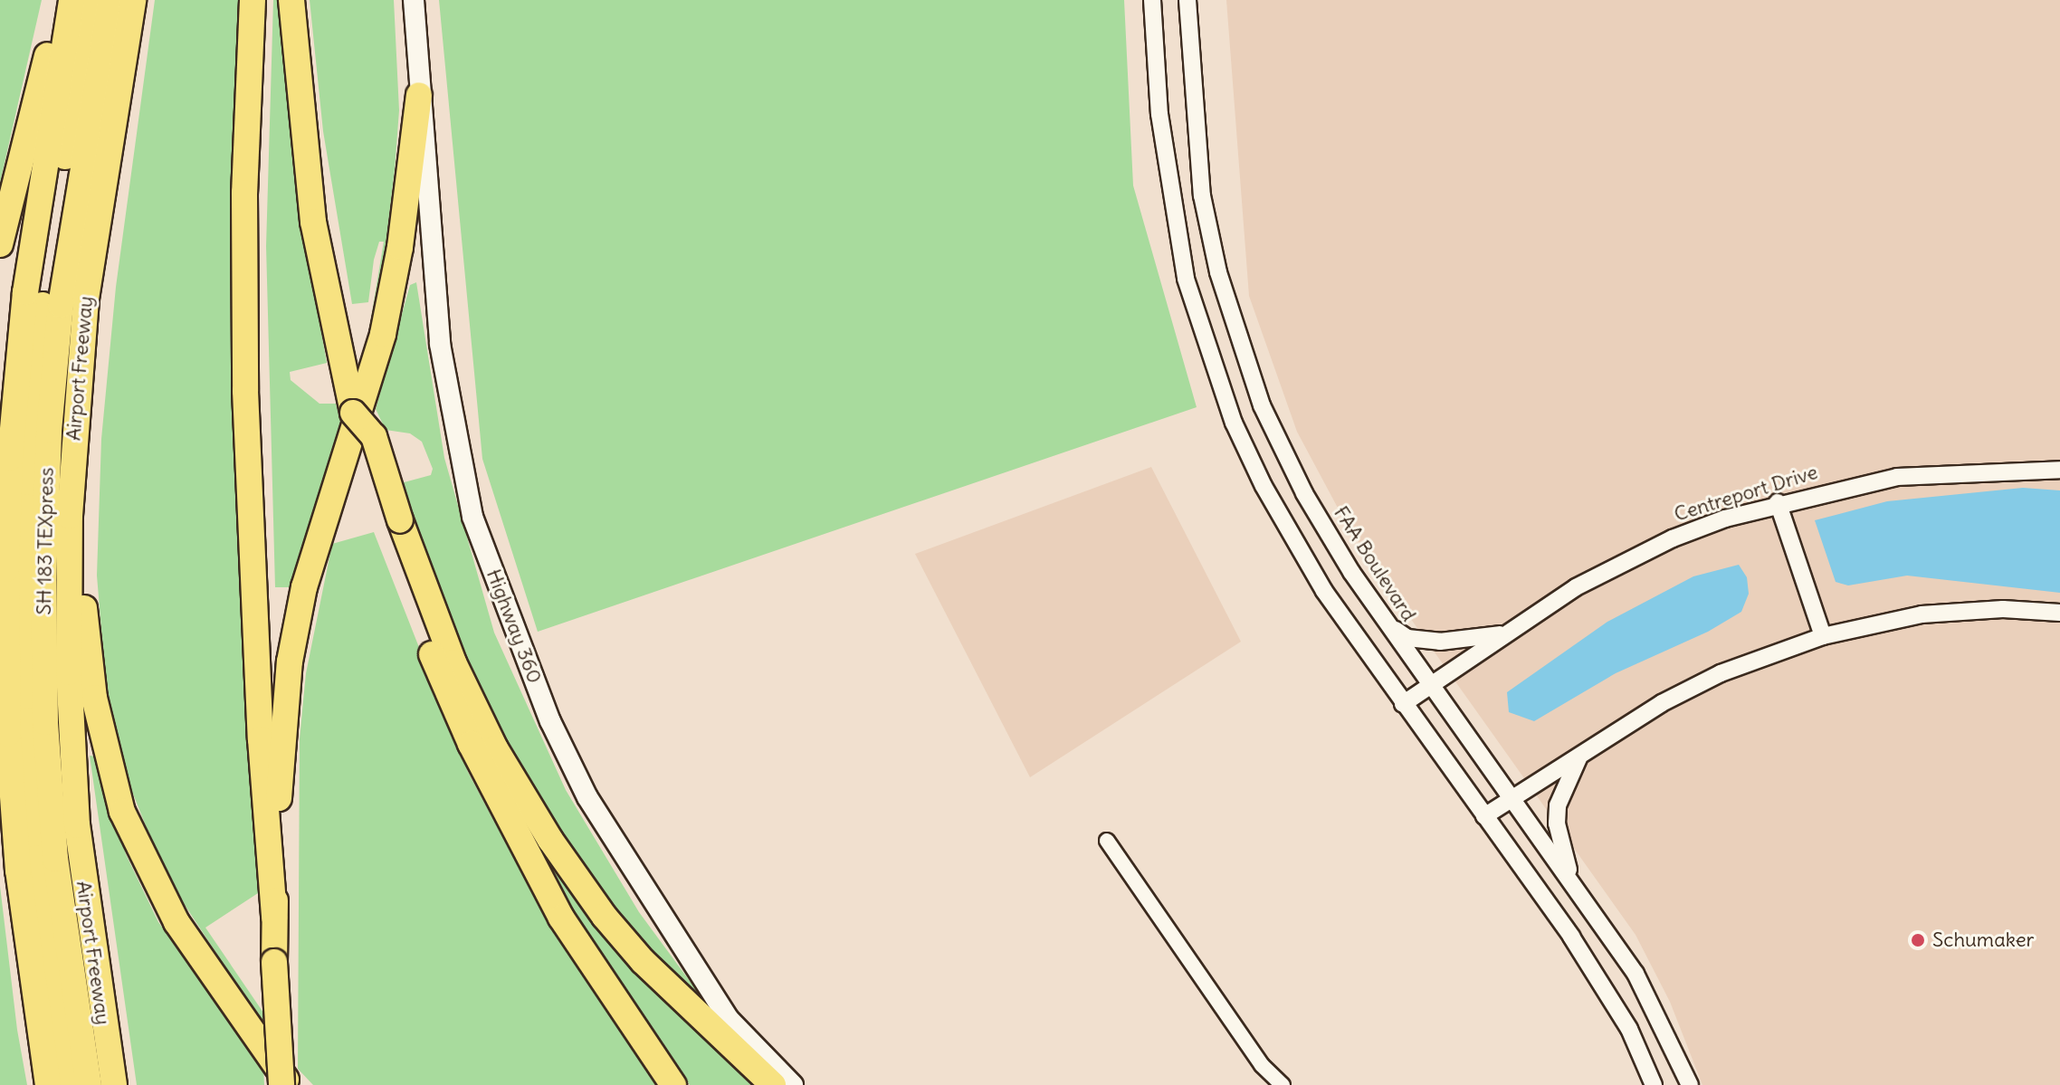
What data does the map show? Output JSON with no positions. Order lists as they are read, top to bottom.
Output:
{
  "streets": {
    "highway": ["Airport Freeway", "SH 183 TEXpress"],
    "main road": ["Highway 360"],
    "street": ["Centreport Drive", "FAA Boulevard"]
  },
  "crossings": [
    ["Centreport Drive", "FAA Boulevard"]
  ],
  "places": ["Schumaker"]
}
